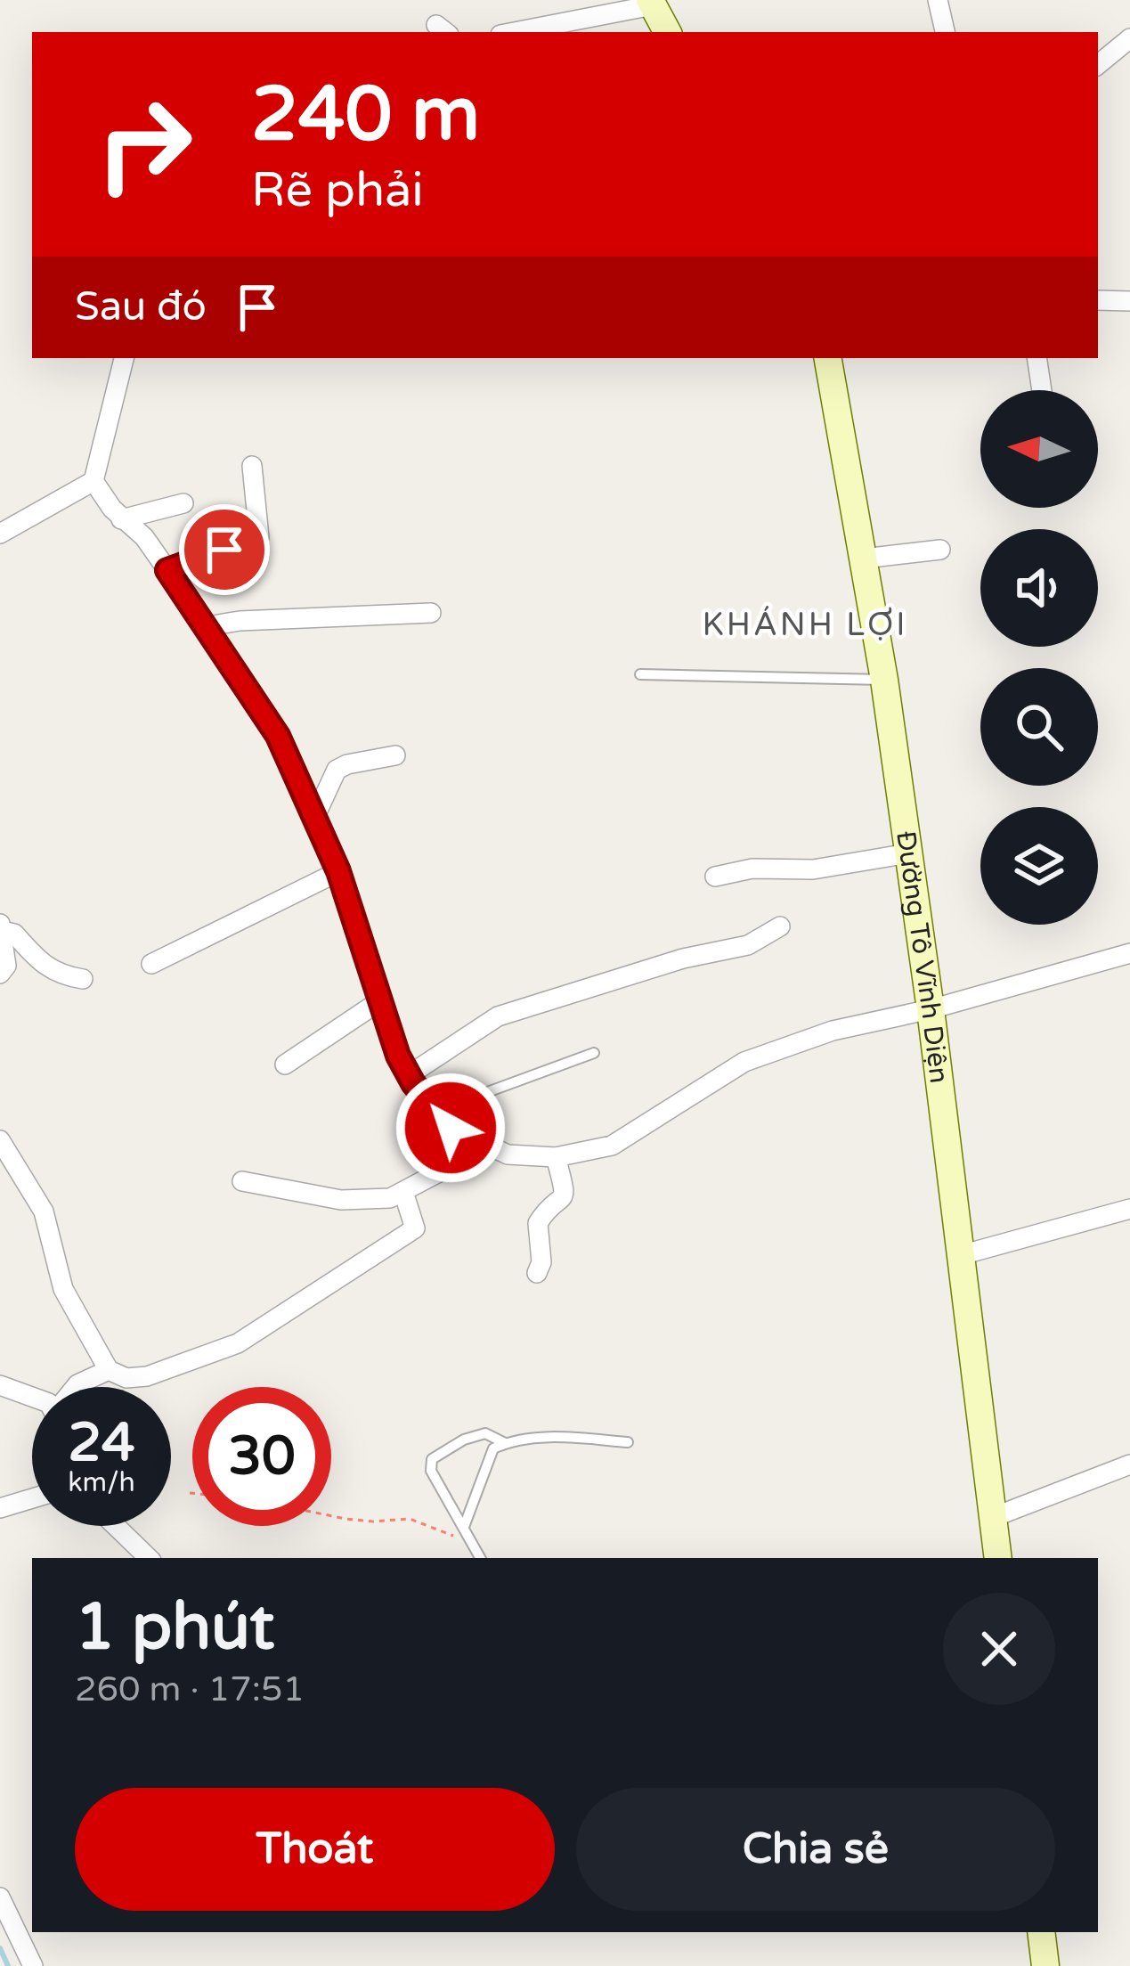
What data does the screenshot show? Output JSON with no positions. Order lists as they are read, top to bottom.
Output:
{
  "streets": {
    "main road": ["Đường Tô Vĩnh Diện"]
  },
  "districts": ["KHÁNH LỢI"],
  "north": "left",
  "page": {
    "turn": ["240 m", "Rẽ phải"],
    "then": "Sau đó",
    "speed": "24 km/h",
    "limit": "30",
    "heading": ["1 phút", "260 m · 17:51"],
    "buttons": ["Thoát", "Chia sẻ"]
  }
}
